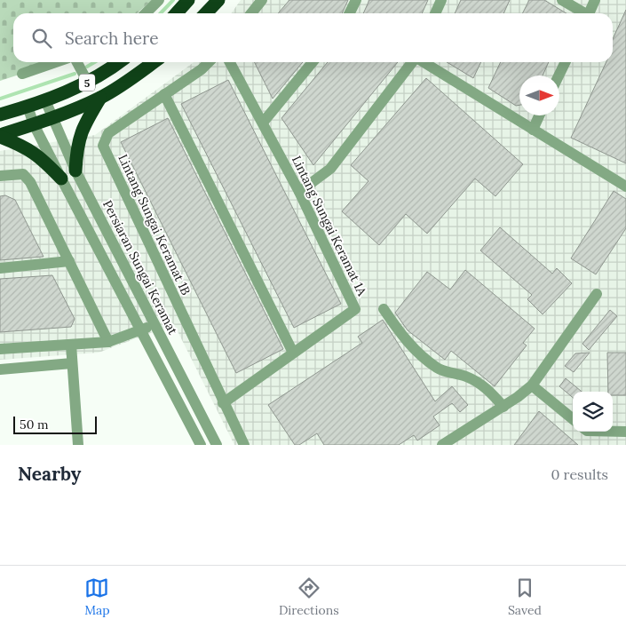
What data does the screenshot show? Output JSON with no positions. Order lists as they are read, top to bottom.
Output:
{
  "streets": {
    "highway": ["5"],
    "street": ["Lintang Sungai Keramat 1B", "Lintang Sungai Keramat 1A", "Persiaran Sungai Keramat"]
  },
  "crossings": [
    ["5", "Persiaran Sungai Keramat"],
    ["Lintang Sungai Keramat 1B", "Lintang Sungai Keramat 1A"]
  ],
  "scale_bar": "50 m",
  "north": "right",
  "page": {
    "search": "Search here",
    "scale": "50 m",
    "heading": ["Nearby", "0 results"],
    "nav": ["Map", "Directions", "Saved"]
  }
}
